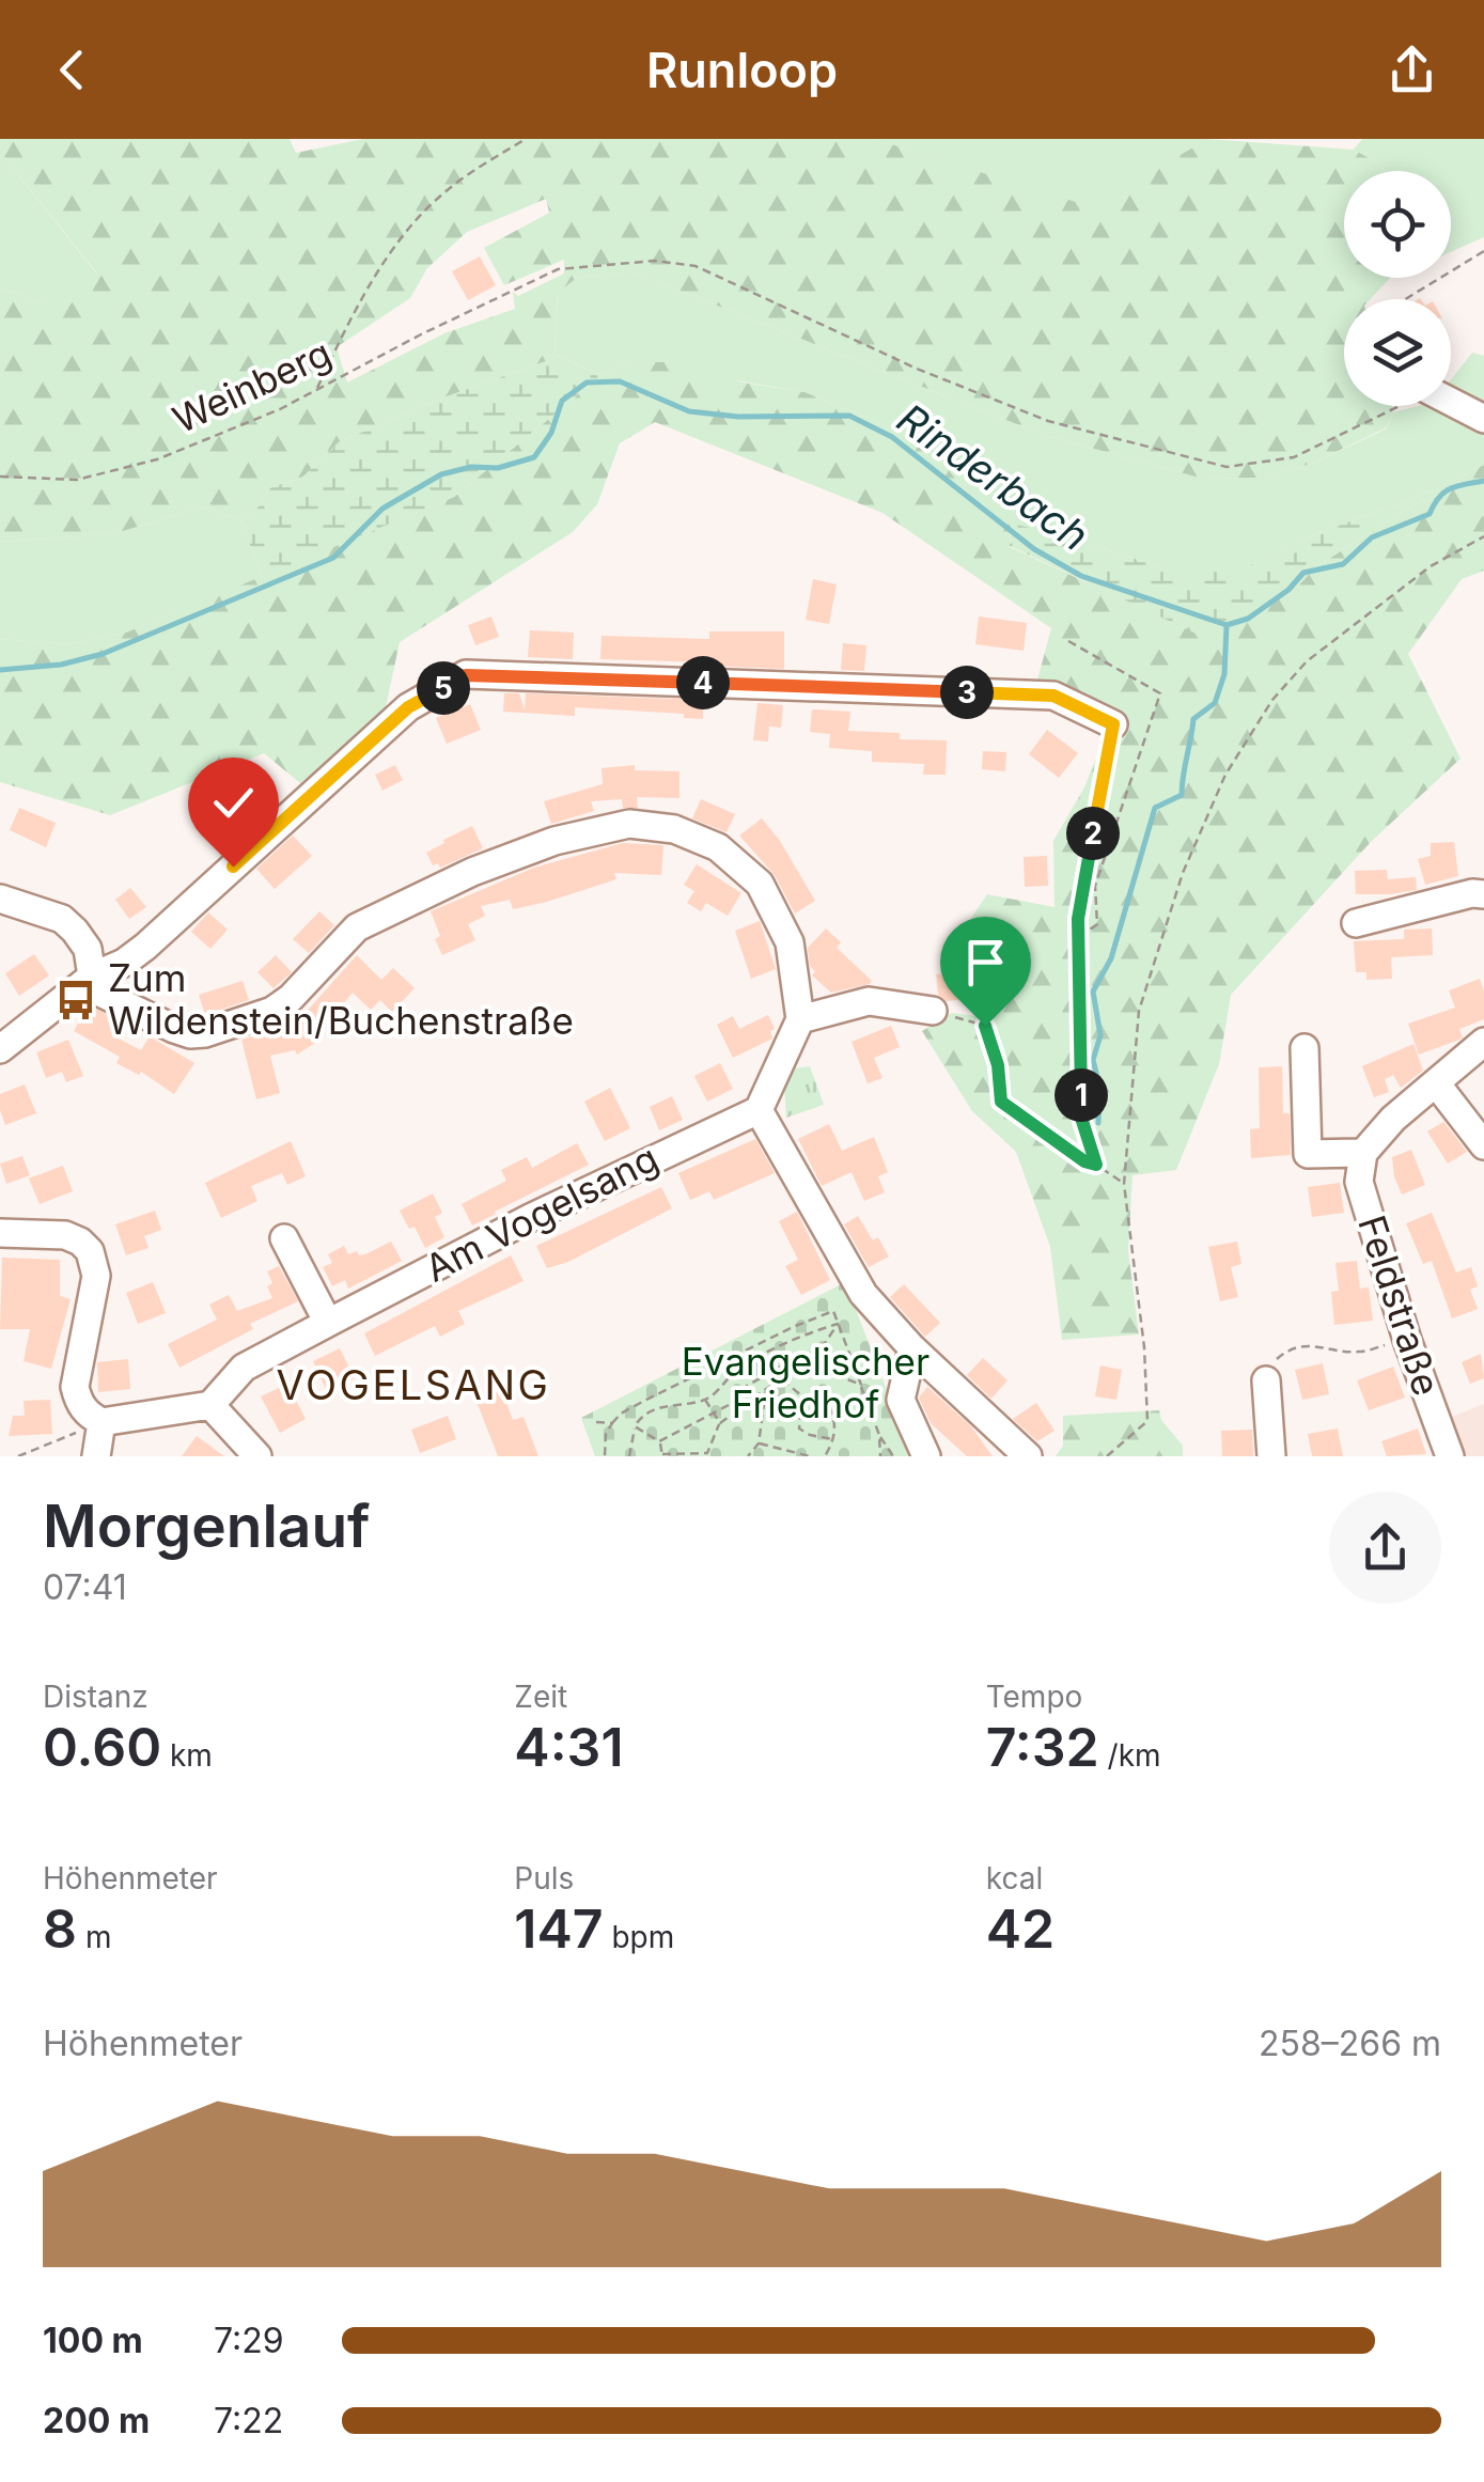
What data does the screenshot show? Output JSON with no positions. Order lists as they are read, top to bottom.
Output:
{
  "streets": {
    "street": ["Am Vogelsang", "Feldstraße"],
    "path": ["Weinberg"]
  },
  "districts": ["VOGELSANG"],
  "water": ["Rinderbach"],
  "parks": ["Evangelischer Friedhof"],
  "places": {
    "bus stop": ["Zum Wildenstein/Buchenstraße"]
  },
  "page": {
    "header": "Runloop",
    "pins": [
      "4",
      "5",
      "3",
      "2",
      "1"
    ],
    "heading": ["Morgenlauf", "07:41"],
    "stats": [
      ["Distanz", "0.60 km"],
      ["Zeit", "4:31"],
      ["Tempo", "7:32 /km"],
      ["Höhenmeter", "8 m"],
      ["Puls", "147 bpm"],
      ["kcal", "42"]
    ],
    "chart": ["Höhenmeter", "258–266 m"],
    "list": [
      {
        "name": "100 m",
        "note": "7:29"
      },
      {
        "name": "200 m",
        "note": "7:22"
      }
    ]
  }
}
